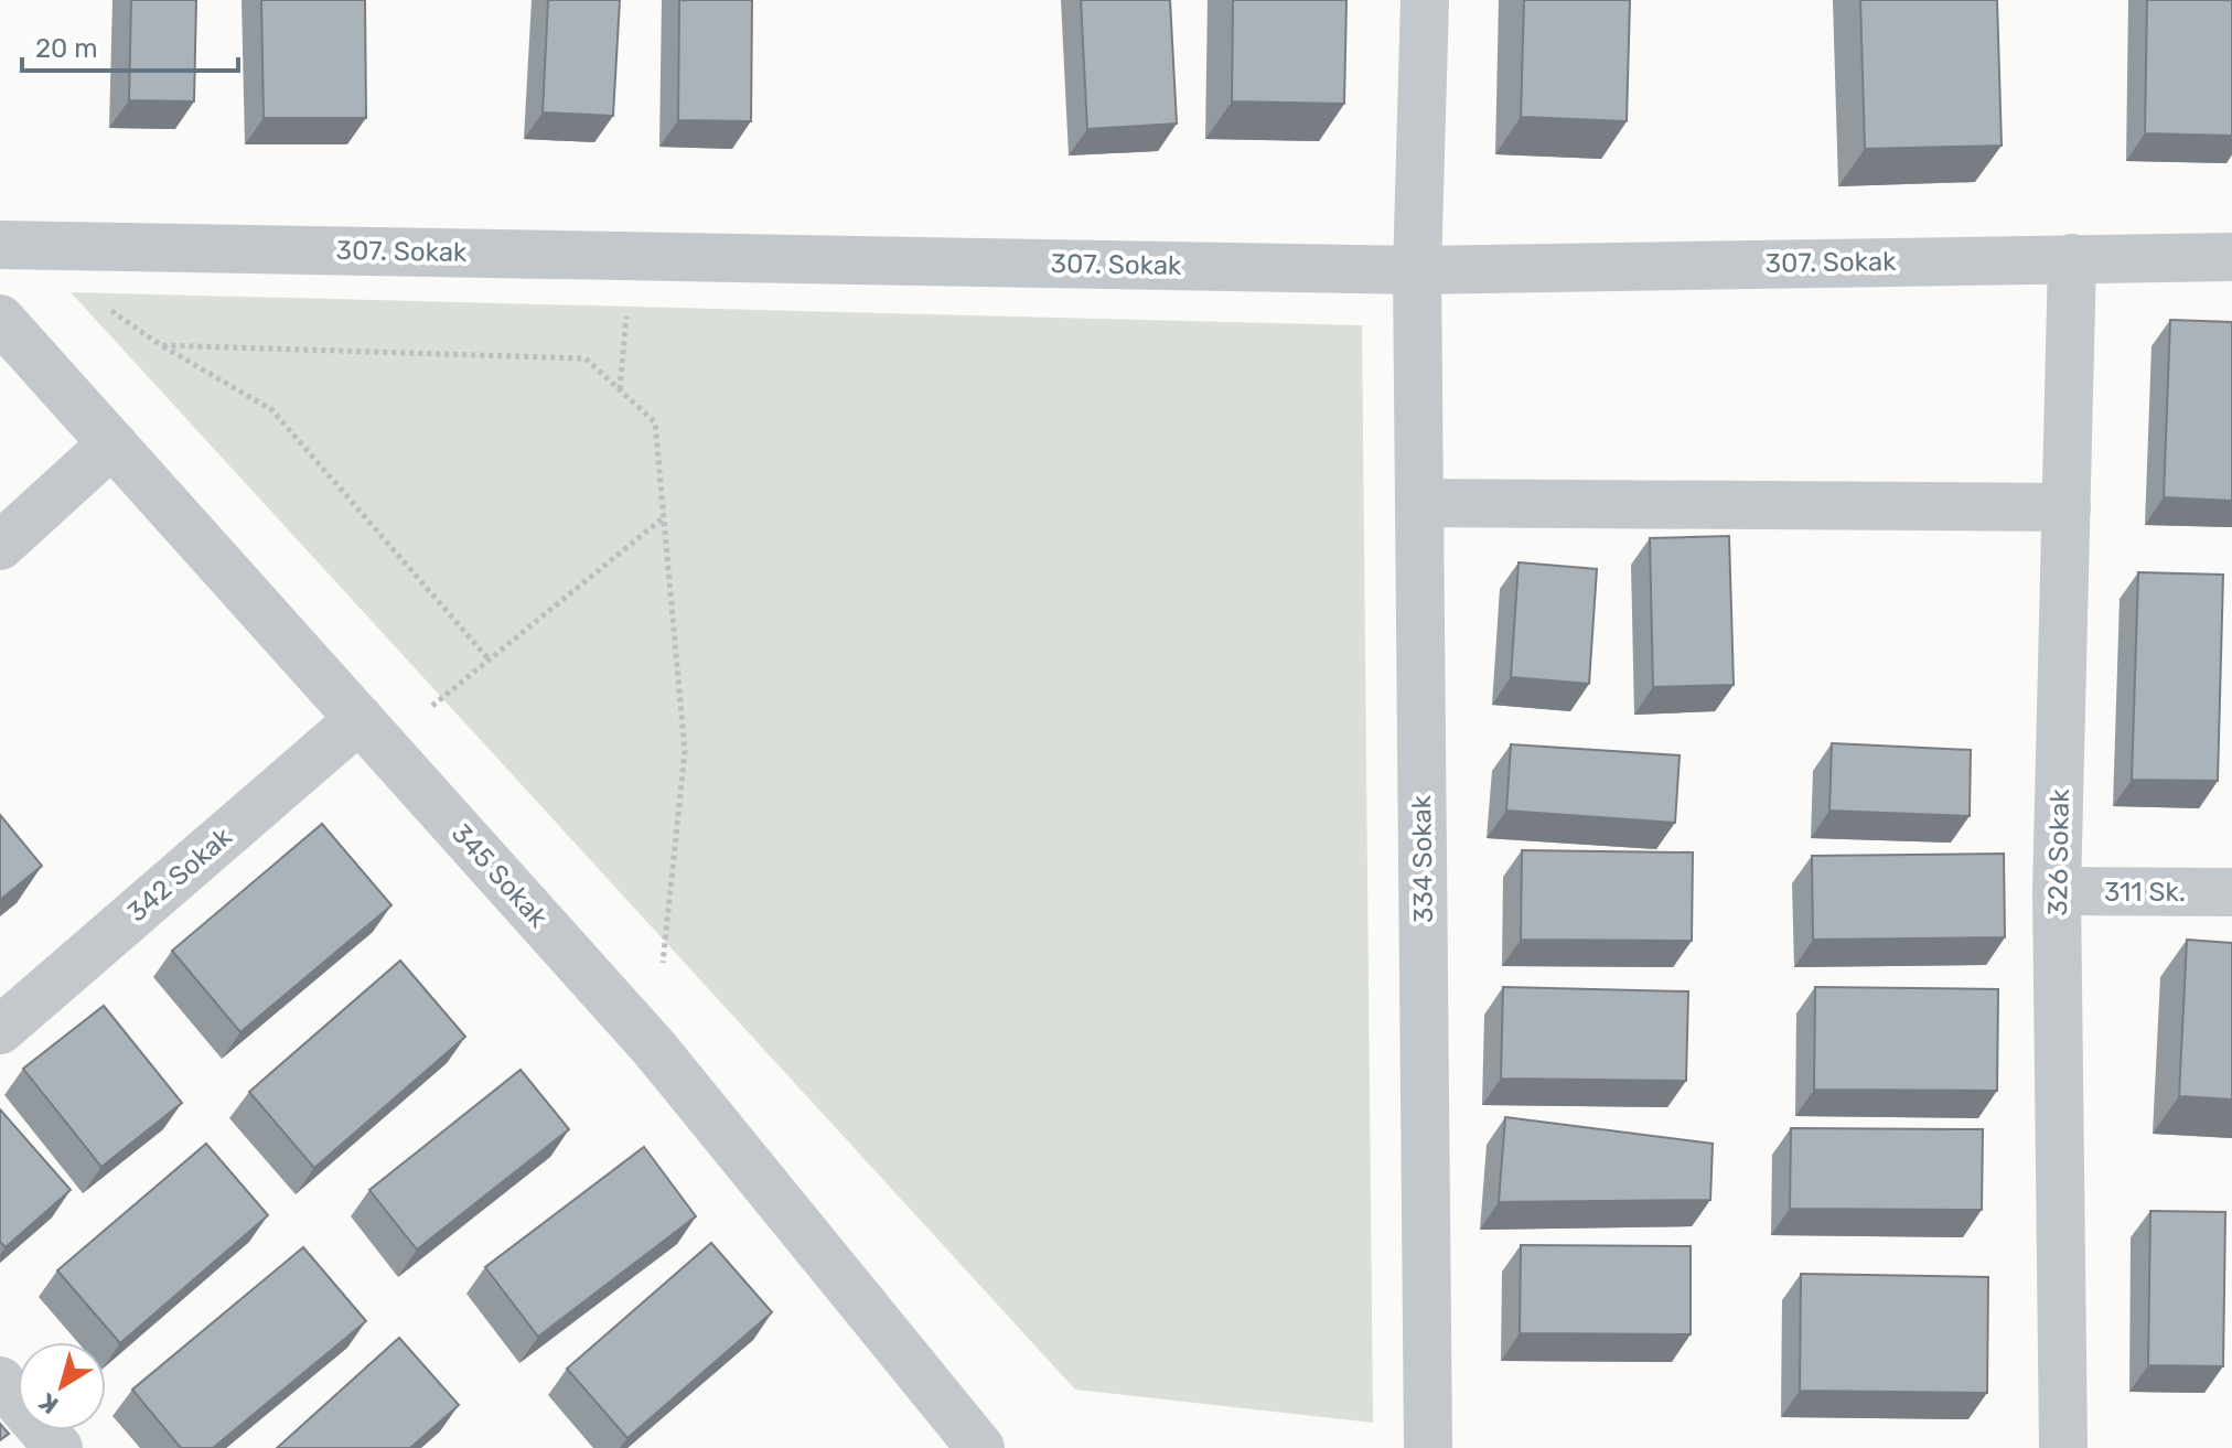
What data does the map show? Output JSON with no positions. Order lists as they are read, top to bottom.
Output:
{
  "streets": {
    "street": [
      "307. Sokak",
      "326 Sokak",
      "334 Sokak",
      "342 Sokak",
      "345 Sokak",
      "311 Sk."
    ]
  },
  "crossings": [
    ["307. Sokak", "326 Sokak"],
    ["307. Sokak", "334 Sokak"],
    ["326 Sokak", "311 Sk."],
    ["342 Sokak", "345 Sokak"]
  ],
  "scale_bar": "20 m",
  "north": "bottom left"
}
